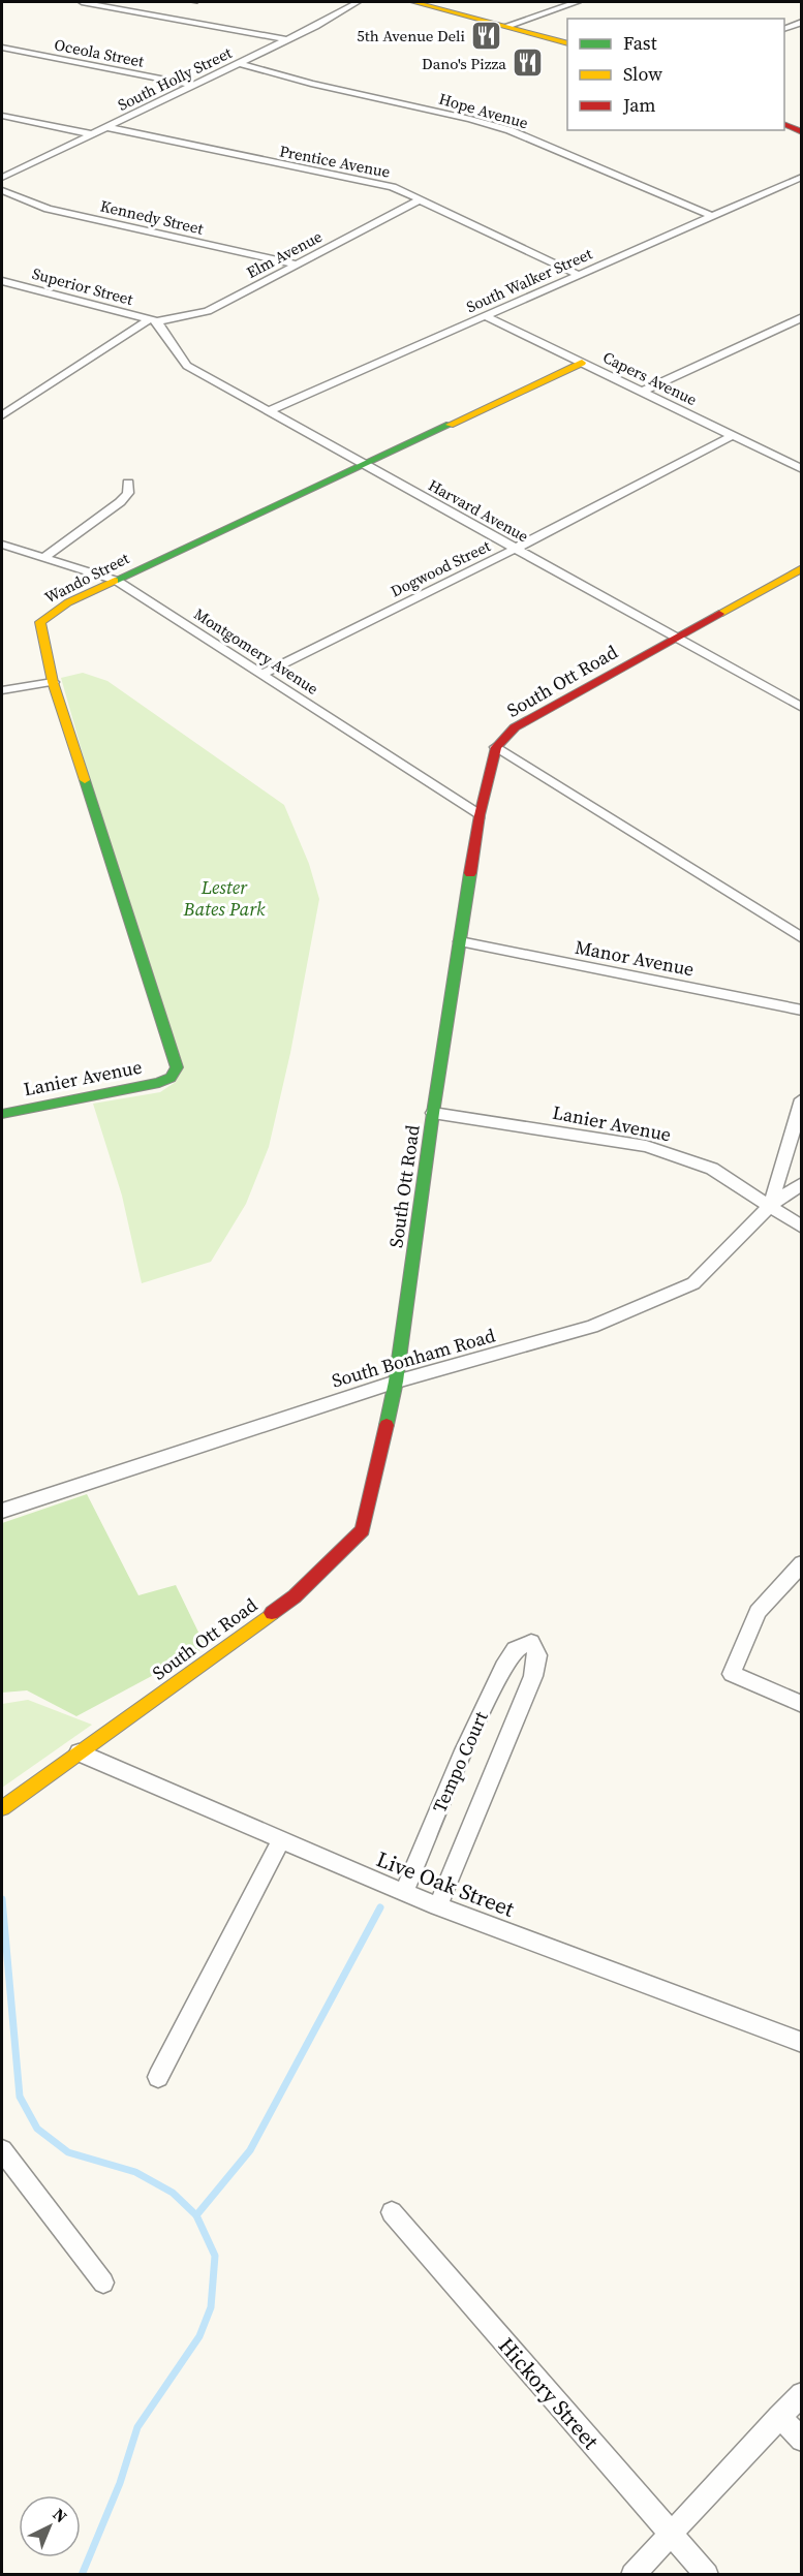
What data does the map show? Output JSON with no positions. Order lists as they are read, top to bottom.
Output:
{
  "streets": {
    "street": [
      "Oceola Street",
      "South Holly Street",
      "Hope Avenue",
      "Prentice Avenue",
      "Kennedy Street",
      "Elm Avenue",
      "South Walker Street",
      "Superior Street",
      "Capers Avenue",
      "Harvard Avenue",
      "Dogwood Street",
      "Wando Street",
      "Montgomery Avenue",
      "South Ott Road",
      "Manor Avenue",
      "Lanier Avenue",
      "South Bonham Road",
      "Tempo Court",
      "Live Oak Street",
      "Hickory Street"
    ]
  },
  "crossings": [
    ["Oceola Street", "South Holly Street"],
    ["South Holly Street", "Hope Avenue"],
    ["South Holly Street", "Prentice Avenue"],
    ["Hope Avenue", "South Walker Street"],
    ["Prentice Avenue", "Elm Avenue"],
    ["Prentice Avenue", "South Walker Street"],
    ["Kennedy Street", "Elm Avenue"],
    ["Elm Avenue", "Superior Street"],
    ["Elm Avenue", "Harvard Avenue"],
    ["South Walker Street", "Capers Avenue"],
    ["South Walker Street", "Harvard Avenue"],
    ["Superior Street", "Harvard Avenue"],
    ["Capers Avenue", "Dogwood Street"],
    ["Capers Avenue", "Wando Street"],
    ["Harvard Avenue", "Dogwood Street"],
    ["Harvard Avenue", "Wando Street"],
    ["Harvard Avenue", "South Ott Road"],
    ["Dogwood Street", "Montgomery Avenue"],
    ["Wando Street", "Montgomery Avenue"],
    ["Wando Street", "Lanier Avenue"],
    ["Montgomery Avenue", "South Ott Road"],
    ["South Ott Road", "Manor Avenue"],
    ["South Ott Road", "Lanier Avenue"],
    ["South Ott Road", "South Bonham Road"],
    ["South Ott Road", "Live Oak Street"],
    ["Lanier Avenue", "South Bonham Road"],
    ["Tempo Court", "Live Oak Street"]
  ],
  "parks": ["Lester Bates Park"],
  "places": {
    "restaurant": ["5th Avenue Deli", "Dano's Pizza"]
  },
  "legend": ["Fast", "Slow", "Jam"],
  "north": "top right"
}
